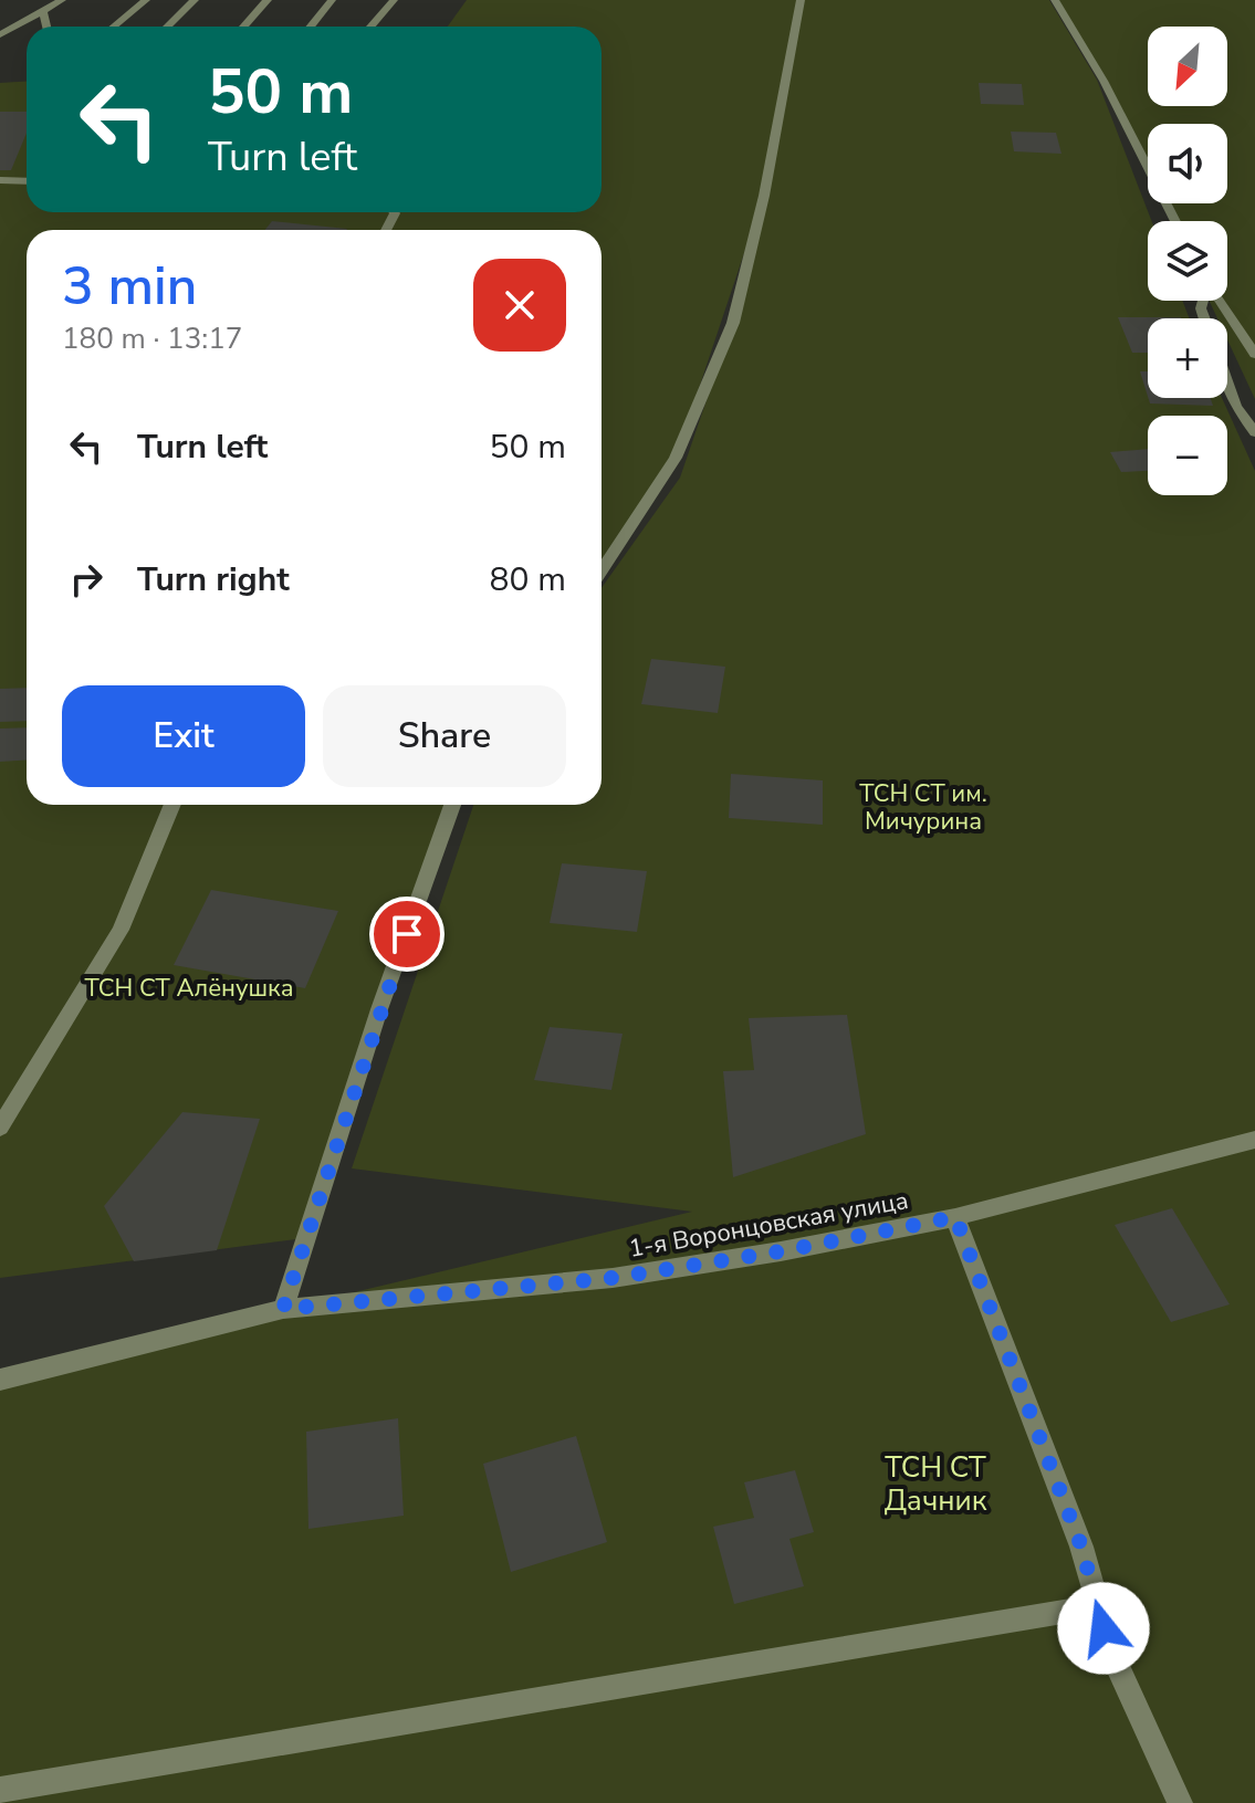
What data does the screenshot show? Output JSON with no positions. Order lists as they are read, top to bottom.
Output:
{
  "streets": {
    "street": ["1-я Воронцовская улица"]
  },
  "parks": ["ТСН СТ им. Мичурина", "ТСН СТ Алёнушка", "ТСН СТ Дачник"],
  "north": "bottom left",
  "page": {
    "map_buttons": ["+", "−"],
    "turn": ["50 m", "Turn left"],
    "heading": ["3 min", "180 m · 13:17"],
    "list": [
      {
        "name": "Turn left",
        "value": "50 m"
      },
      {
        "name": "Turn right",
        "value": "80 m"
      }
    ],
    "buttons": ["Exit", "Share"]
  }
}
